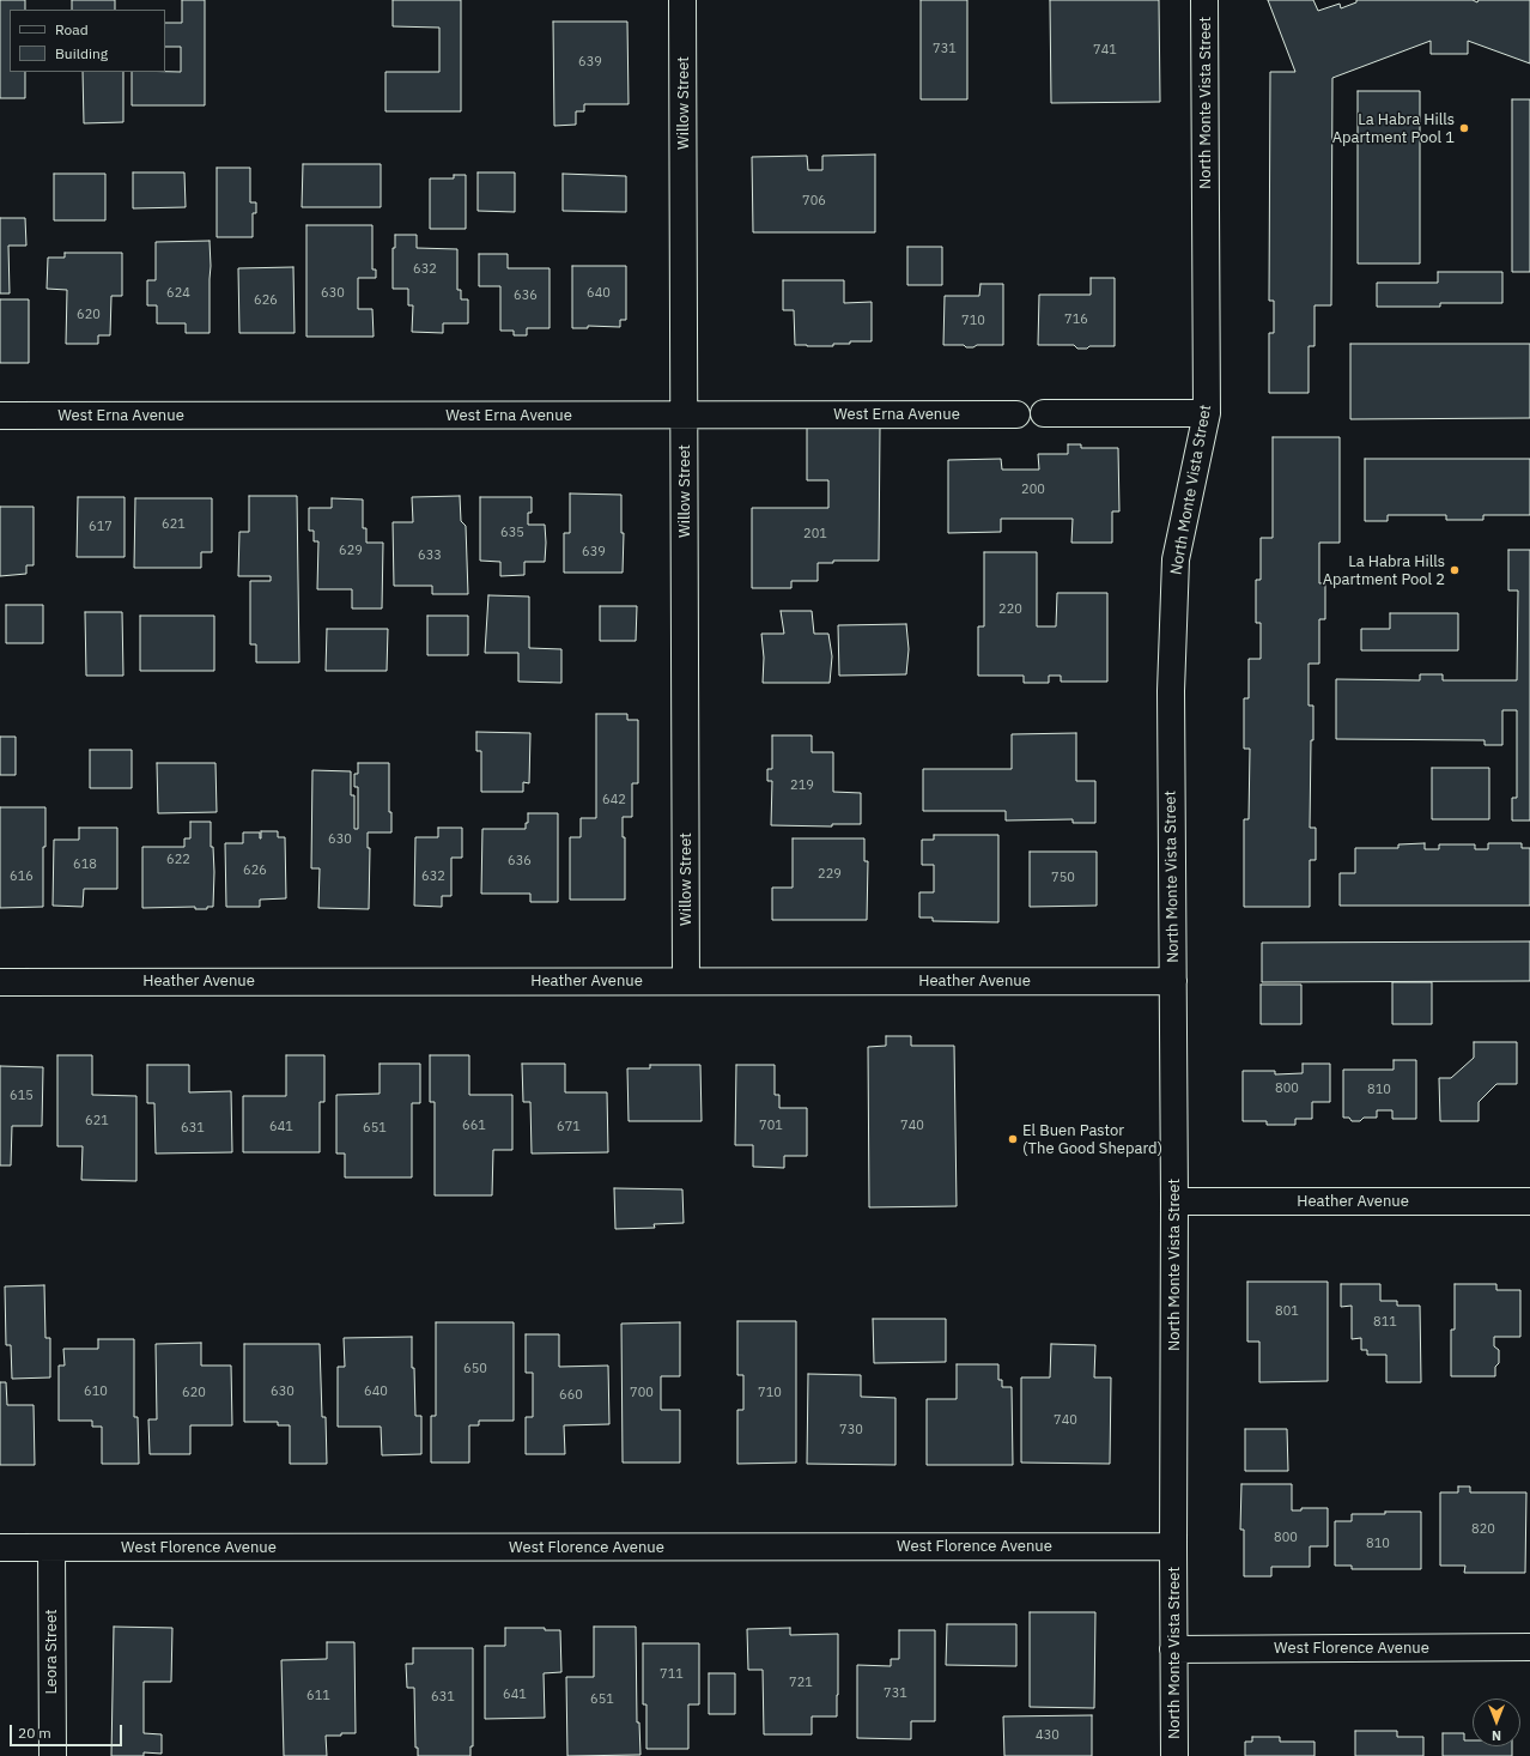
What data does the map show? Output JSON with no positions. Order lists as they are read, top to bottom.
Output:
{
  "streets": {
    "street": [
      "Willow Street",
      "North Monte Vista Street",
      "West Erna Avenue",
      "Heather Avenue",
      "West Florence Avenue",
      "Leora Street"
    ]
  },
  "crossings": [
    ["Willow Street", "West Erna Avenue"],
    ["Willow Street", "Heather Avenue"],
    ["North Monte Vista Street", "Heather Avenue"],
    ["North Monte Vista Street", "West Florence Avenue"],
    ["West Florence Avenue", "Leora Street"]
  ],
  "places": ["La Habra Hills Apartment Pool 1", "La Habra Hills Apartment Pool 2", "El Buen Pastor (The Good Shepard)"],
  "house_numbers": [
    "731",
    "741",
    "639",
    "706",
    "632",
    "624",
    "630",
    "640",
    "636",
    "626",
    "620",
    "716",
    "710",
    "200",
    "621",
    "617",
    "635",
    "201",
    "629",
    "639",
    "633",
    "220",
    "219",
    "642",
    "630",
    "622",
    "636",
    "618",
    "626",
    "229",
    "616",
    "632",
    "750",
    "800",
    "810",
    "615",
    "621",
    "661",
    "701",
    "740",
    "641",
    "671",
    "631",
    "651",
    "801",
    "811",
    "650",
    "610",
    "630",
    "640",
    "620",
    "700",
    "710",
    "660",
    "740",
    "730",
    "820",
    "800",
    "810",
    "711",
    "721",
    "731",
    "641",
    "611",
    "631",
    "651",
    "430"
  ],
  "legend": ["Road", "Building"],
  "scale_bar": "20 m",
  "north": "bottom"
}
